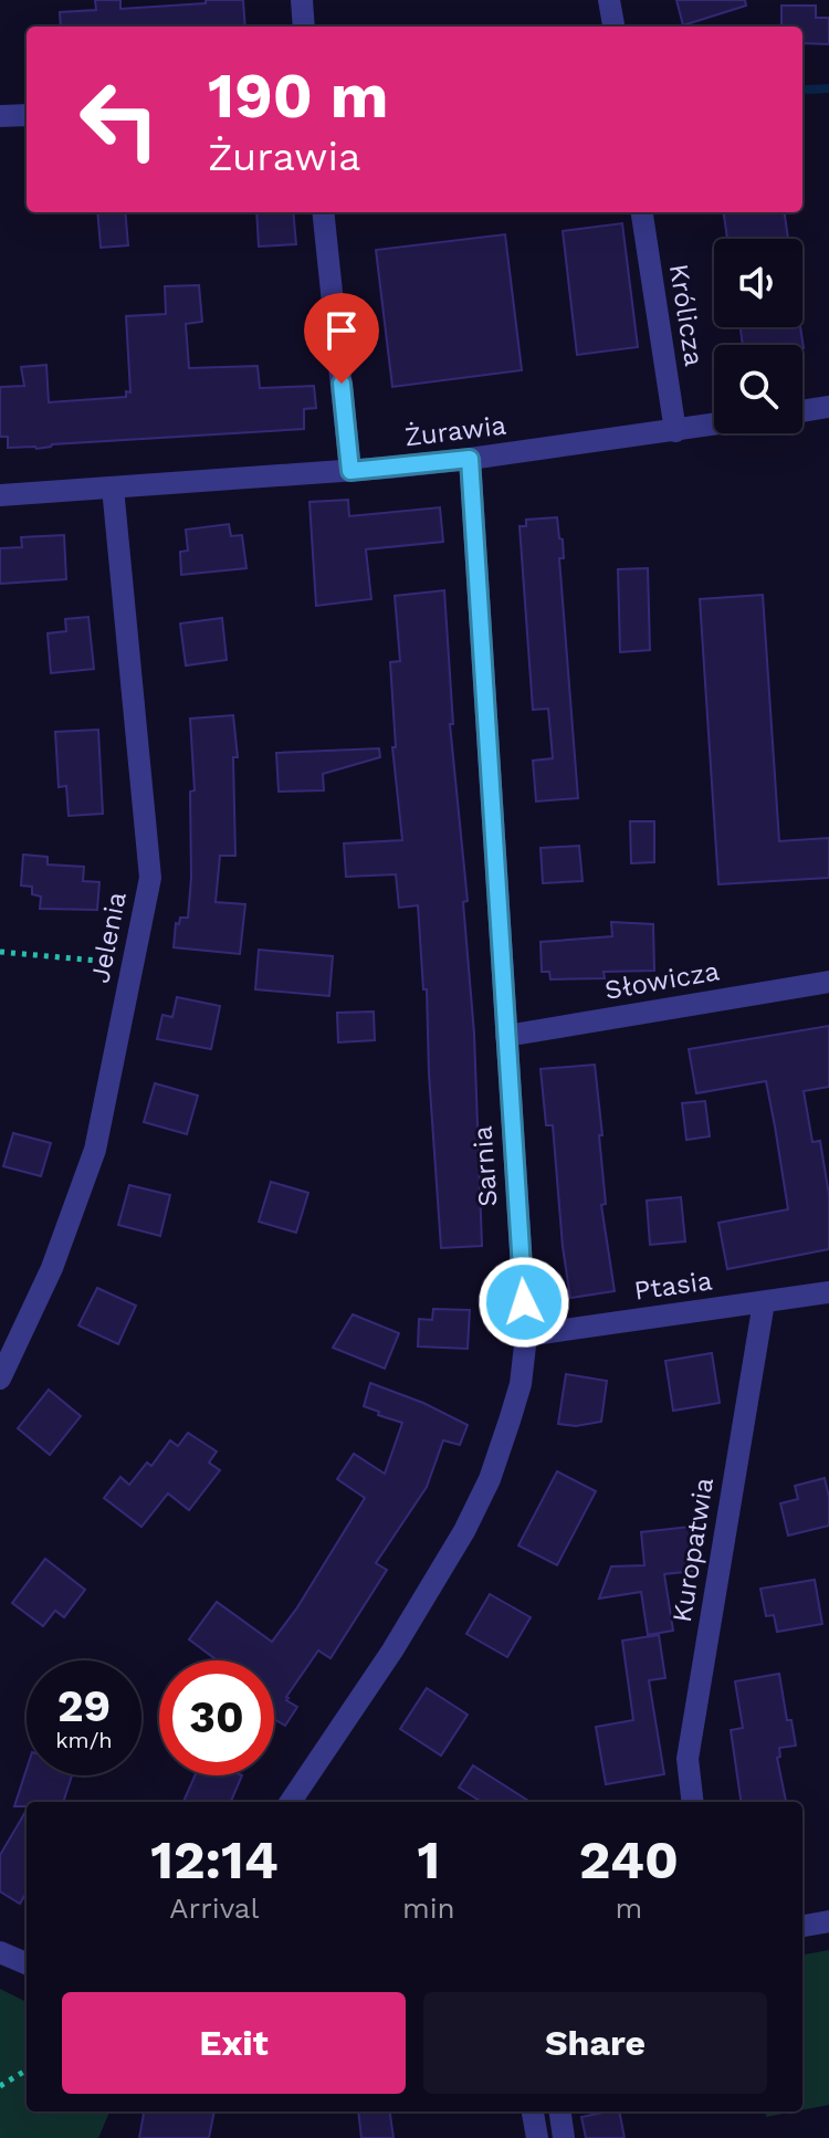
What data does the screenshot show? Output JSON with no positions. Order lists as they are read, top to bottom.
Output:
{
  "streets": {
    "street": [
      "Królicza",
      "Żurawia",
      "Jelenia",
      "Słowicza",
      "Sarnia",
      "Ptasia",
      "Kuropatwia"
    ]
  },
  "crossings": [
    ["Królicza", "Żurawia"],
    ["Żurawia", "Jelenia"],
    ["Żurawia", "Sarnia"],
    ["Słowicza", "Sarnia"],
    ["Sarnia", "Ptasia"],
    ["Ptasia", "Kuropatwia"]
  ],
  "page": {
    "turn": ["190 m", "Żurawia"],
    "speed": "29 km/h",
    "limit": "30",
    "eta": [
      "12:14",
      "Arrival",
      "1",
      "min",
      "240",
      "m"
    ],
    "buttons": ["Exit", "Share"]
  }
}
